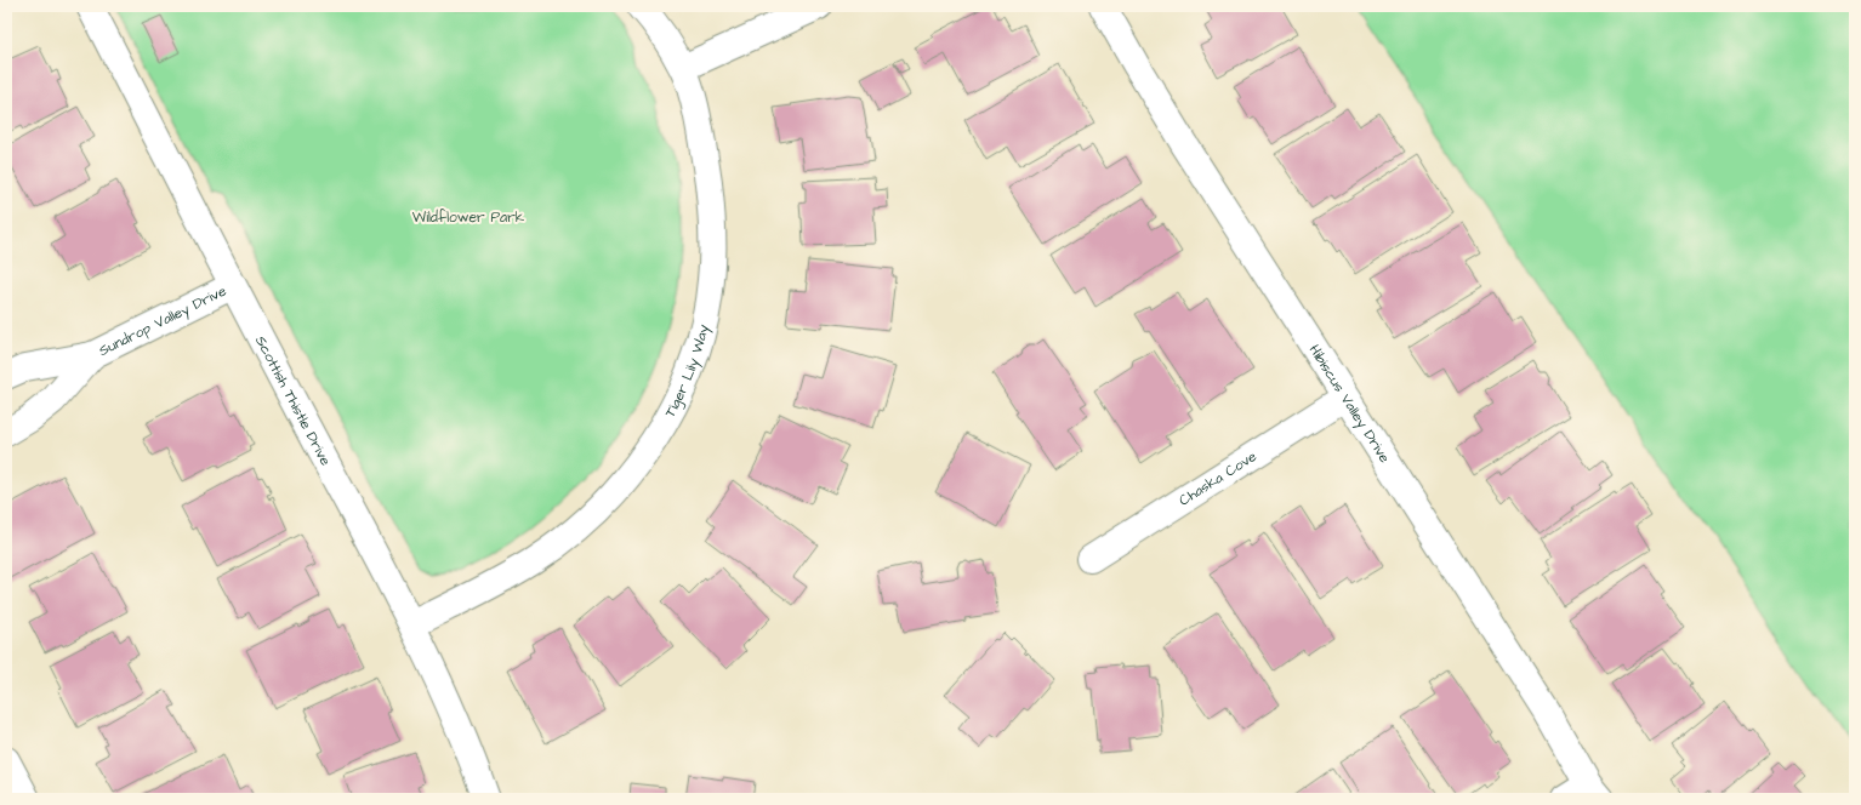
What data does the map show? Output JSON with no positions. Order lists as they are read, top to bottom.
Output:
{
  "streets": {
    "street": [
      "Sundrop Valley Drive",
      "Tiger Lily Way",
      "Scottish Thistle Drive",
      "Hibiscus Valley Drive",
      "Chaska Cove"
    ]
  },
  "crossings": [
    ["Sundrop Valley Drive", "Scottish Thistle Drive"],
    ["Tiger Lily Way", "Scottish Thistle Drive"],
    ["Hibiscus Valley Drive", "Chaska Cove"]
  ],
  "parks": ["Wildflower Park"]
}
